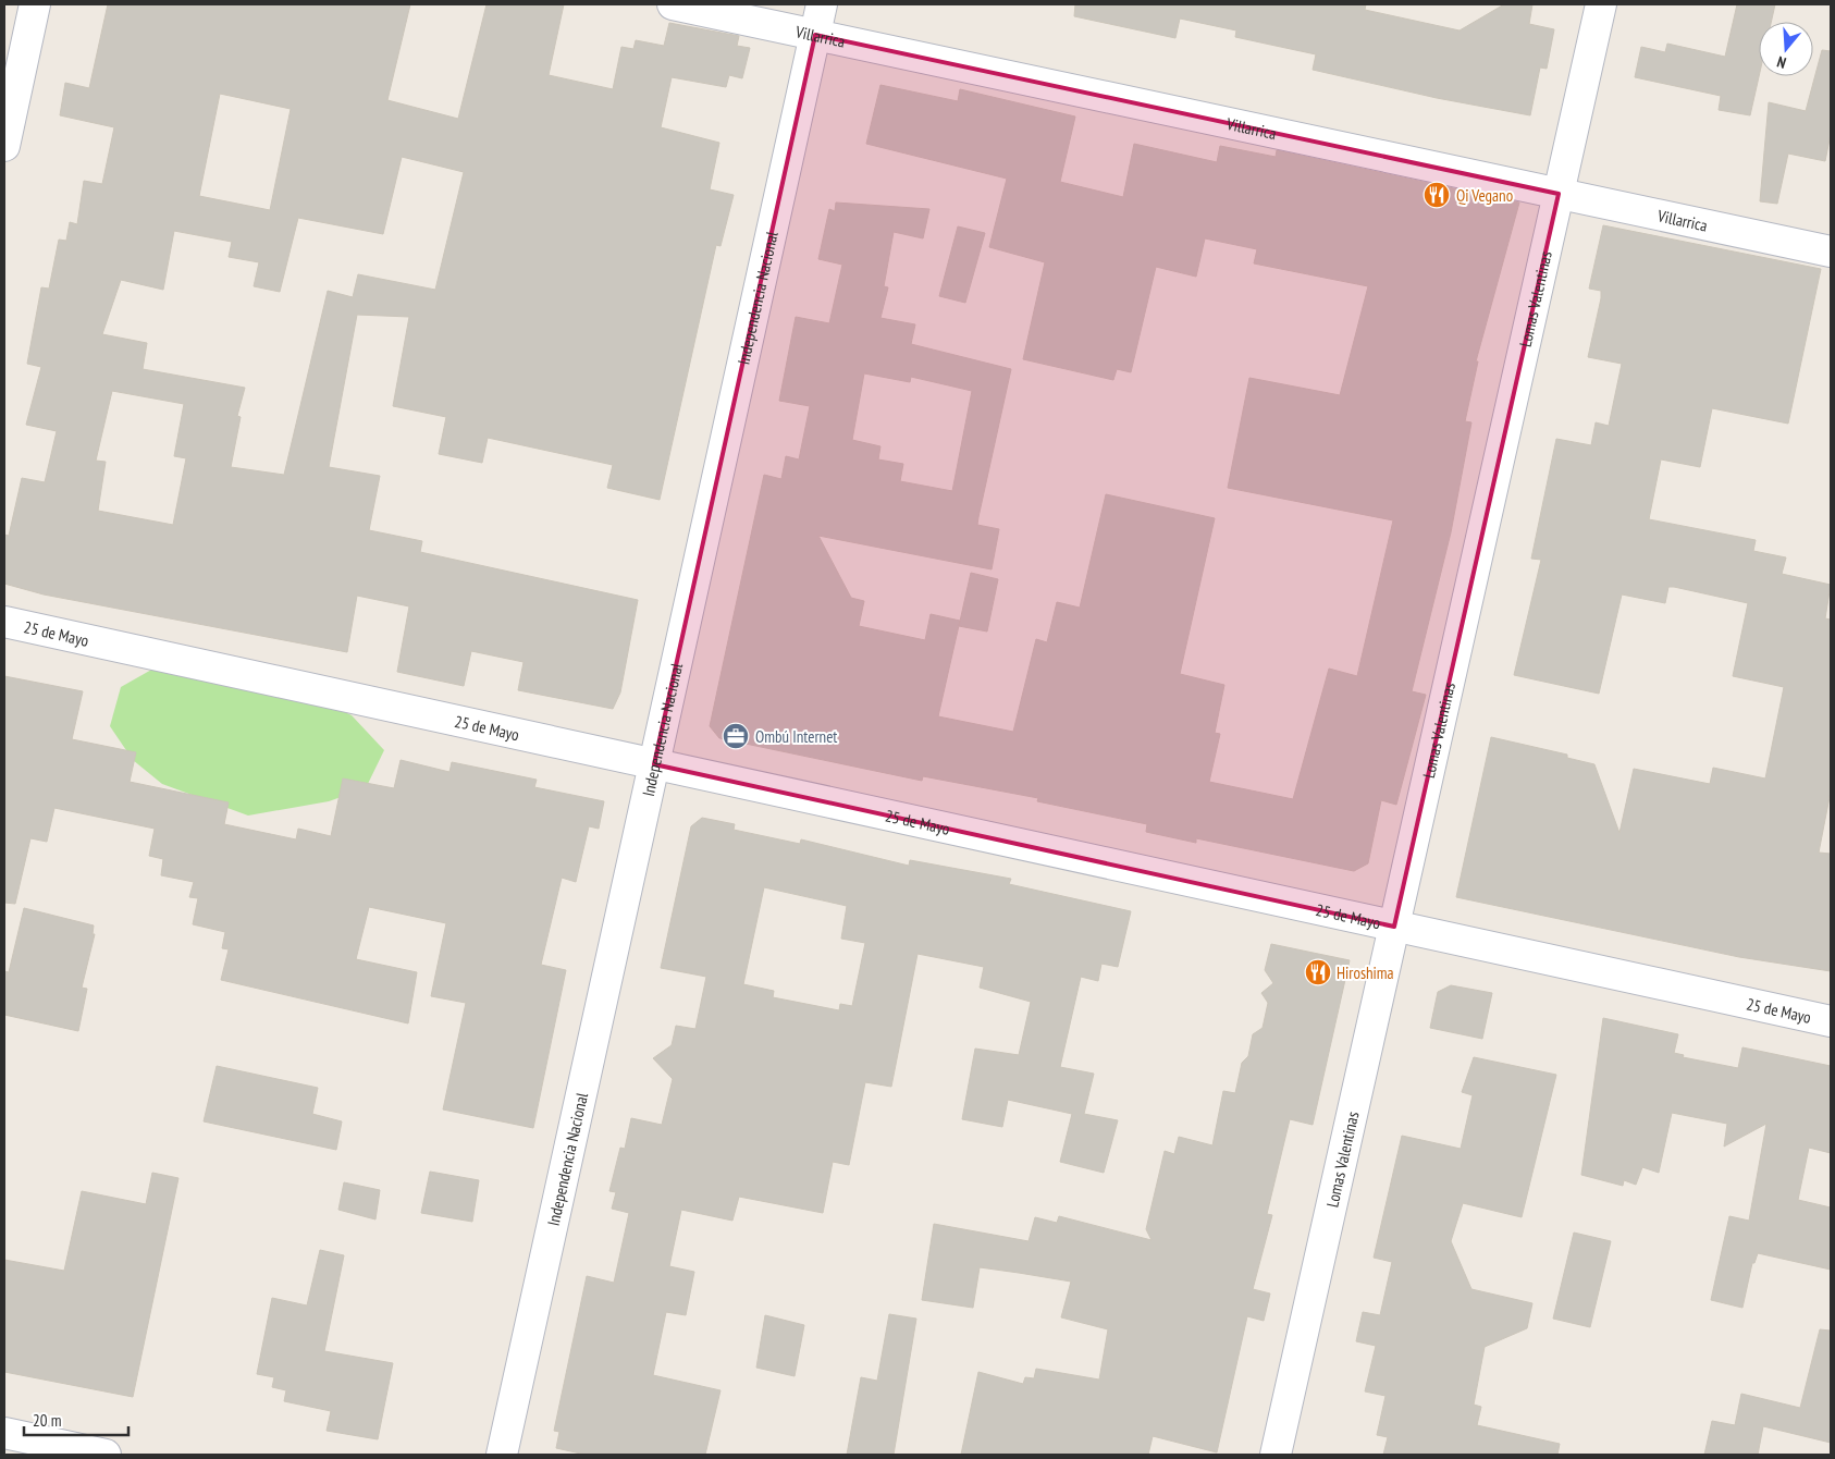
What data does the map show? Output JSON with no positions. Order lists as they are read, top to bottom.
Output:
{
  "streets": {
    "street": [
      "Villarrica",
      "Independencia Nacional",
      "Lomas Valentinas",
      "25 de Mayo"
    ]
  },
  "crossings": [
    ["Villarrica", "Independencia Nacional"],
    ["Villarrica", "Lomas Valentinas"],
    ["Independencia Nacional", "25 de Mayo"],
    ["Lomas Valentinas", "25 de Mayo"]
  ],
  "places": {
    "restaurant": ["Qi Vegano", "Hiroshima"],
    "office": ["Ombú Internet"]
  },
  "scale_bar": "20 m",
  "north": "bottom"
}
